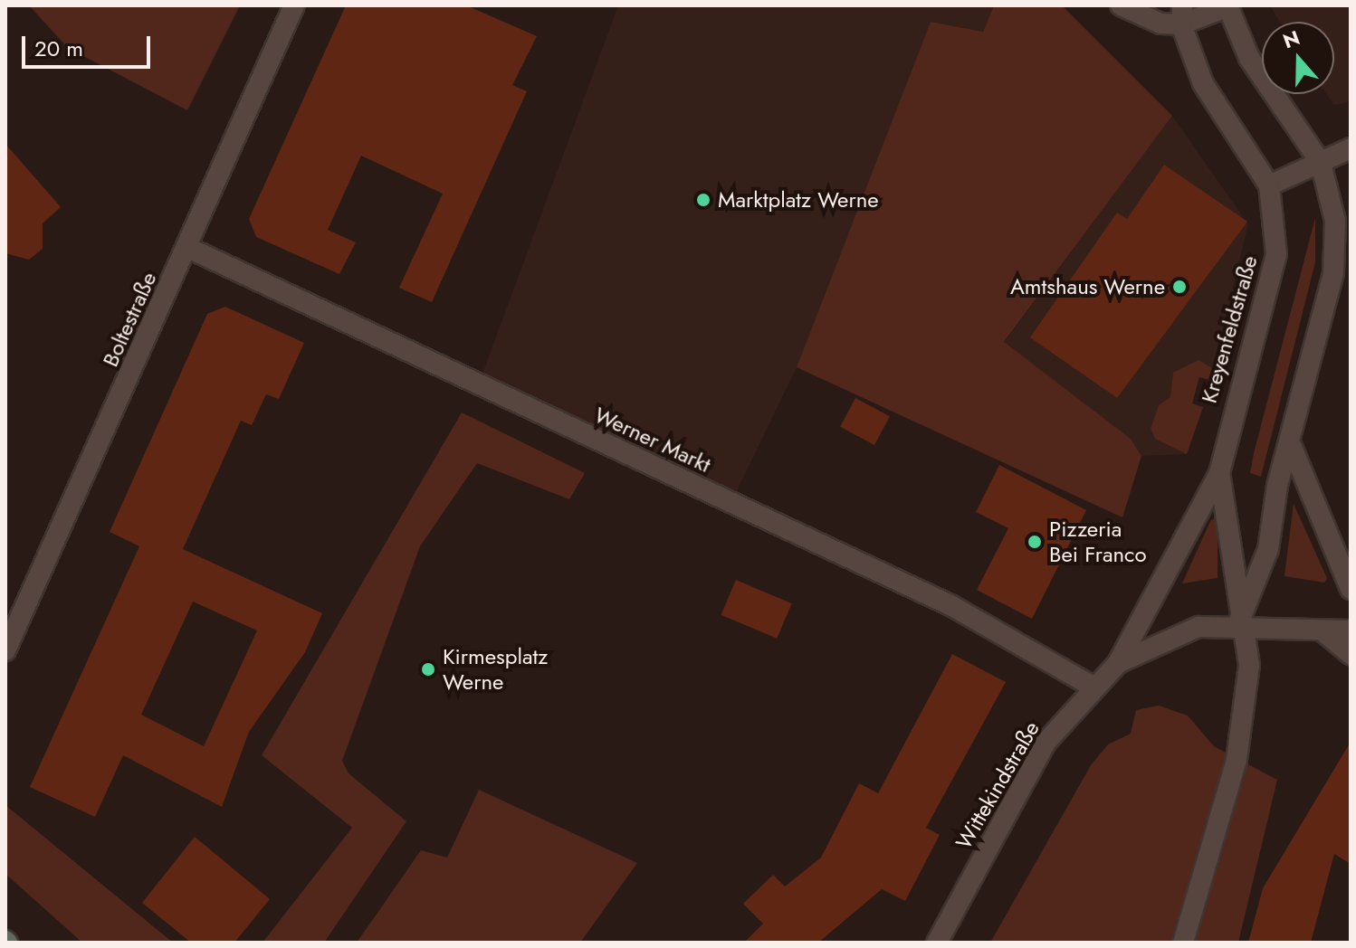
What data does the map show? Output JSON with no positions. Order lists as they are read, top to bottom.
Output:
{
  "streets": {
    "street": [
      "Boltestraße",
      "Kreyenfeldstraße",
      "Werner Markt",
      "Wittekindstraße"
    ]
  },
  "crossings": [
    ["Boltestraße", "Werner Markt"],
    ["Kreyenfeldstraße", "Wittekindstraße"],
    ["Werner Markt", "Wittekindstraße"]
  ],
  "places": [
    "Marktplatz Werne",
    "Amtshaus Werne",
    "Pizzeria Bei Franco",
    "Kirmesplatz Werne"
  ],
  "scale_bar": "20 m",
  "north": "top"
}
